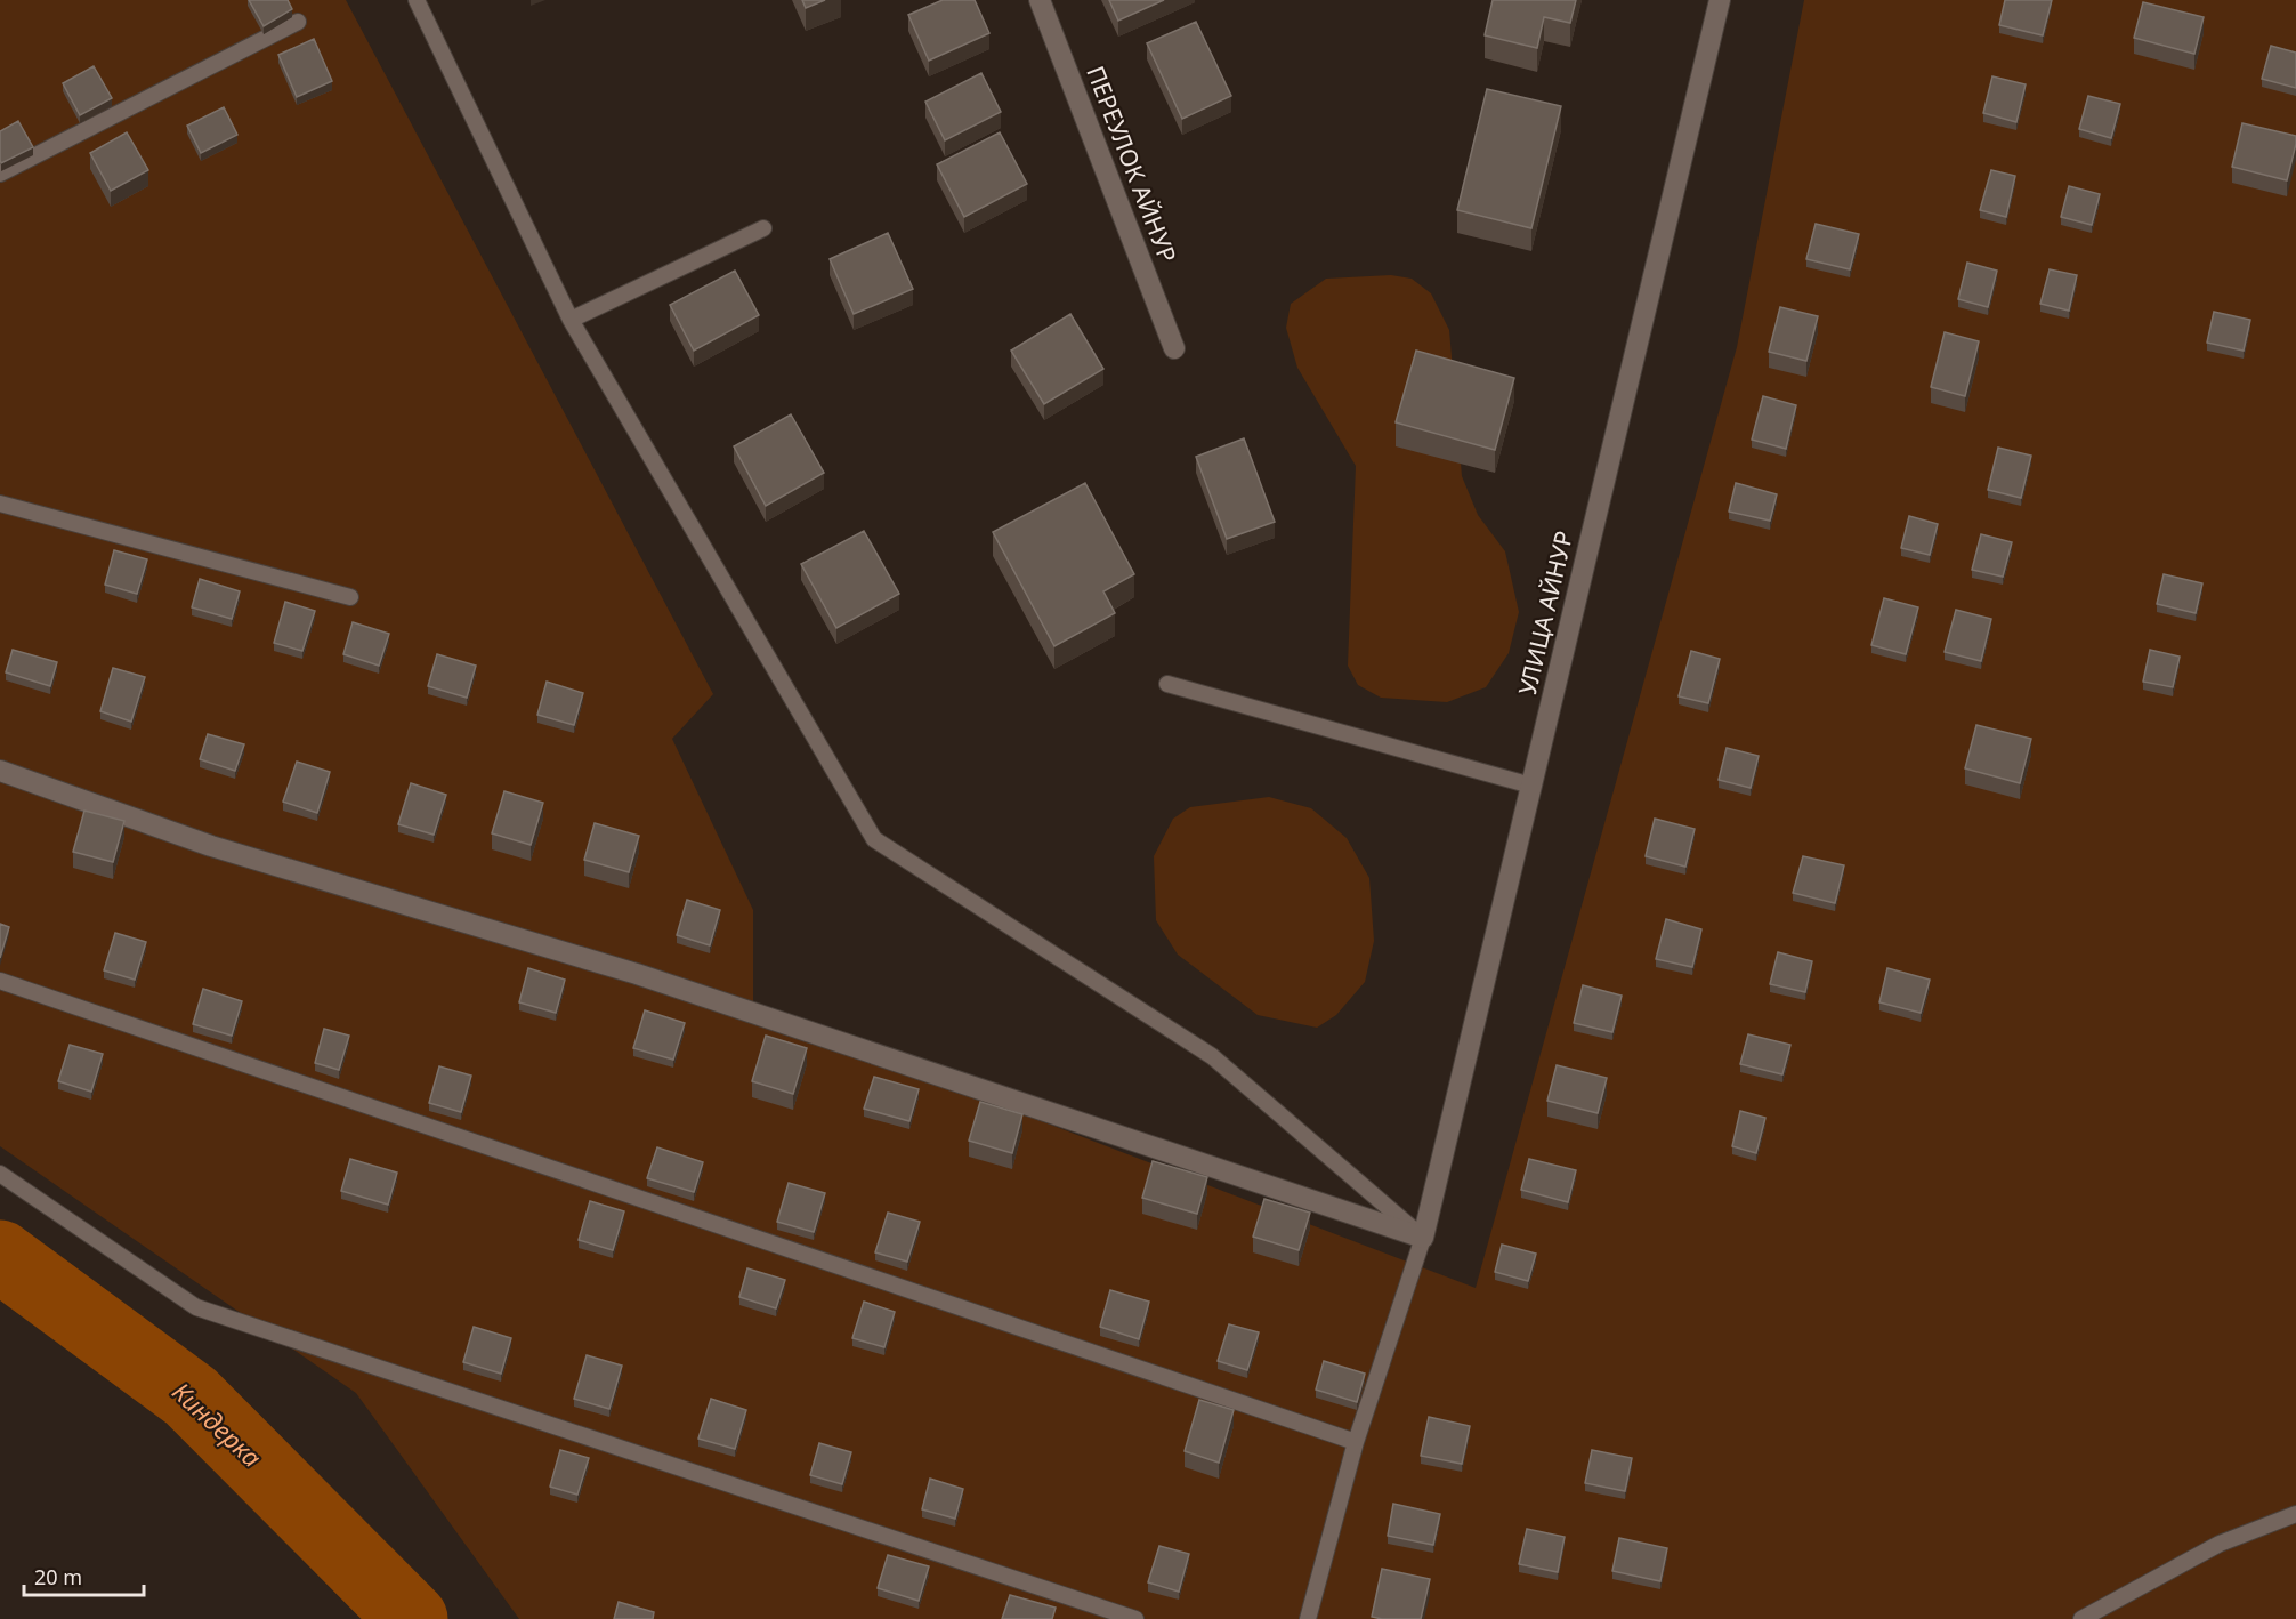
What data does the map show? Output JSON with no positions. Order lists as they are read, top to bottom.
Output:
{
  "streets": {
    "street": ["ПЕРЕУЛОК АЙНУР", "УЛИЦА АЙНУР"]
  },
  "water": ["Киндерка"],
  "scale_bar": "20 m"
}
